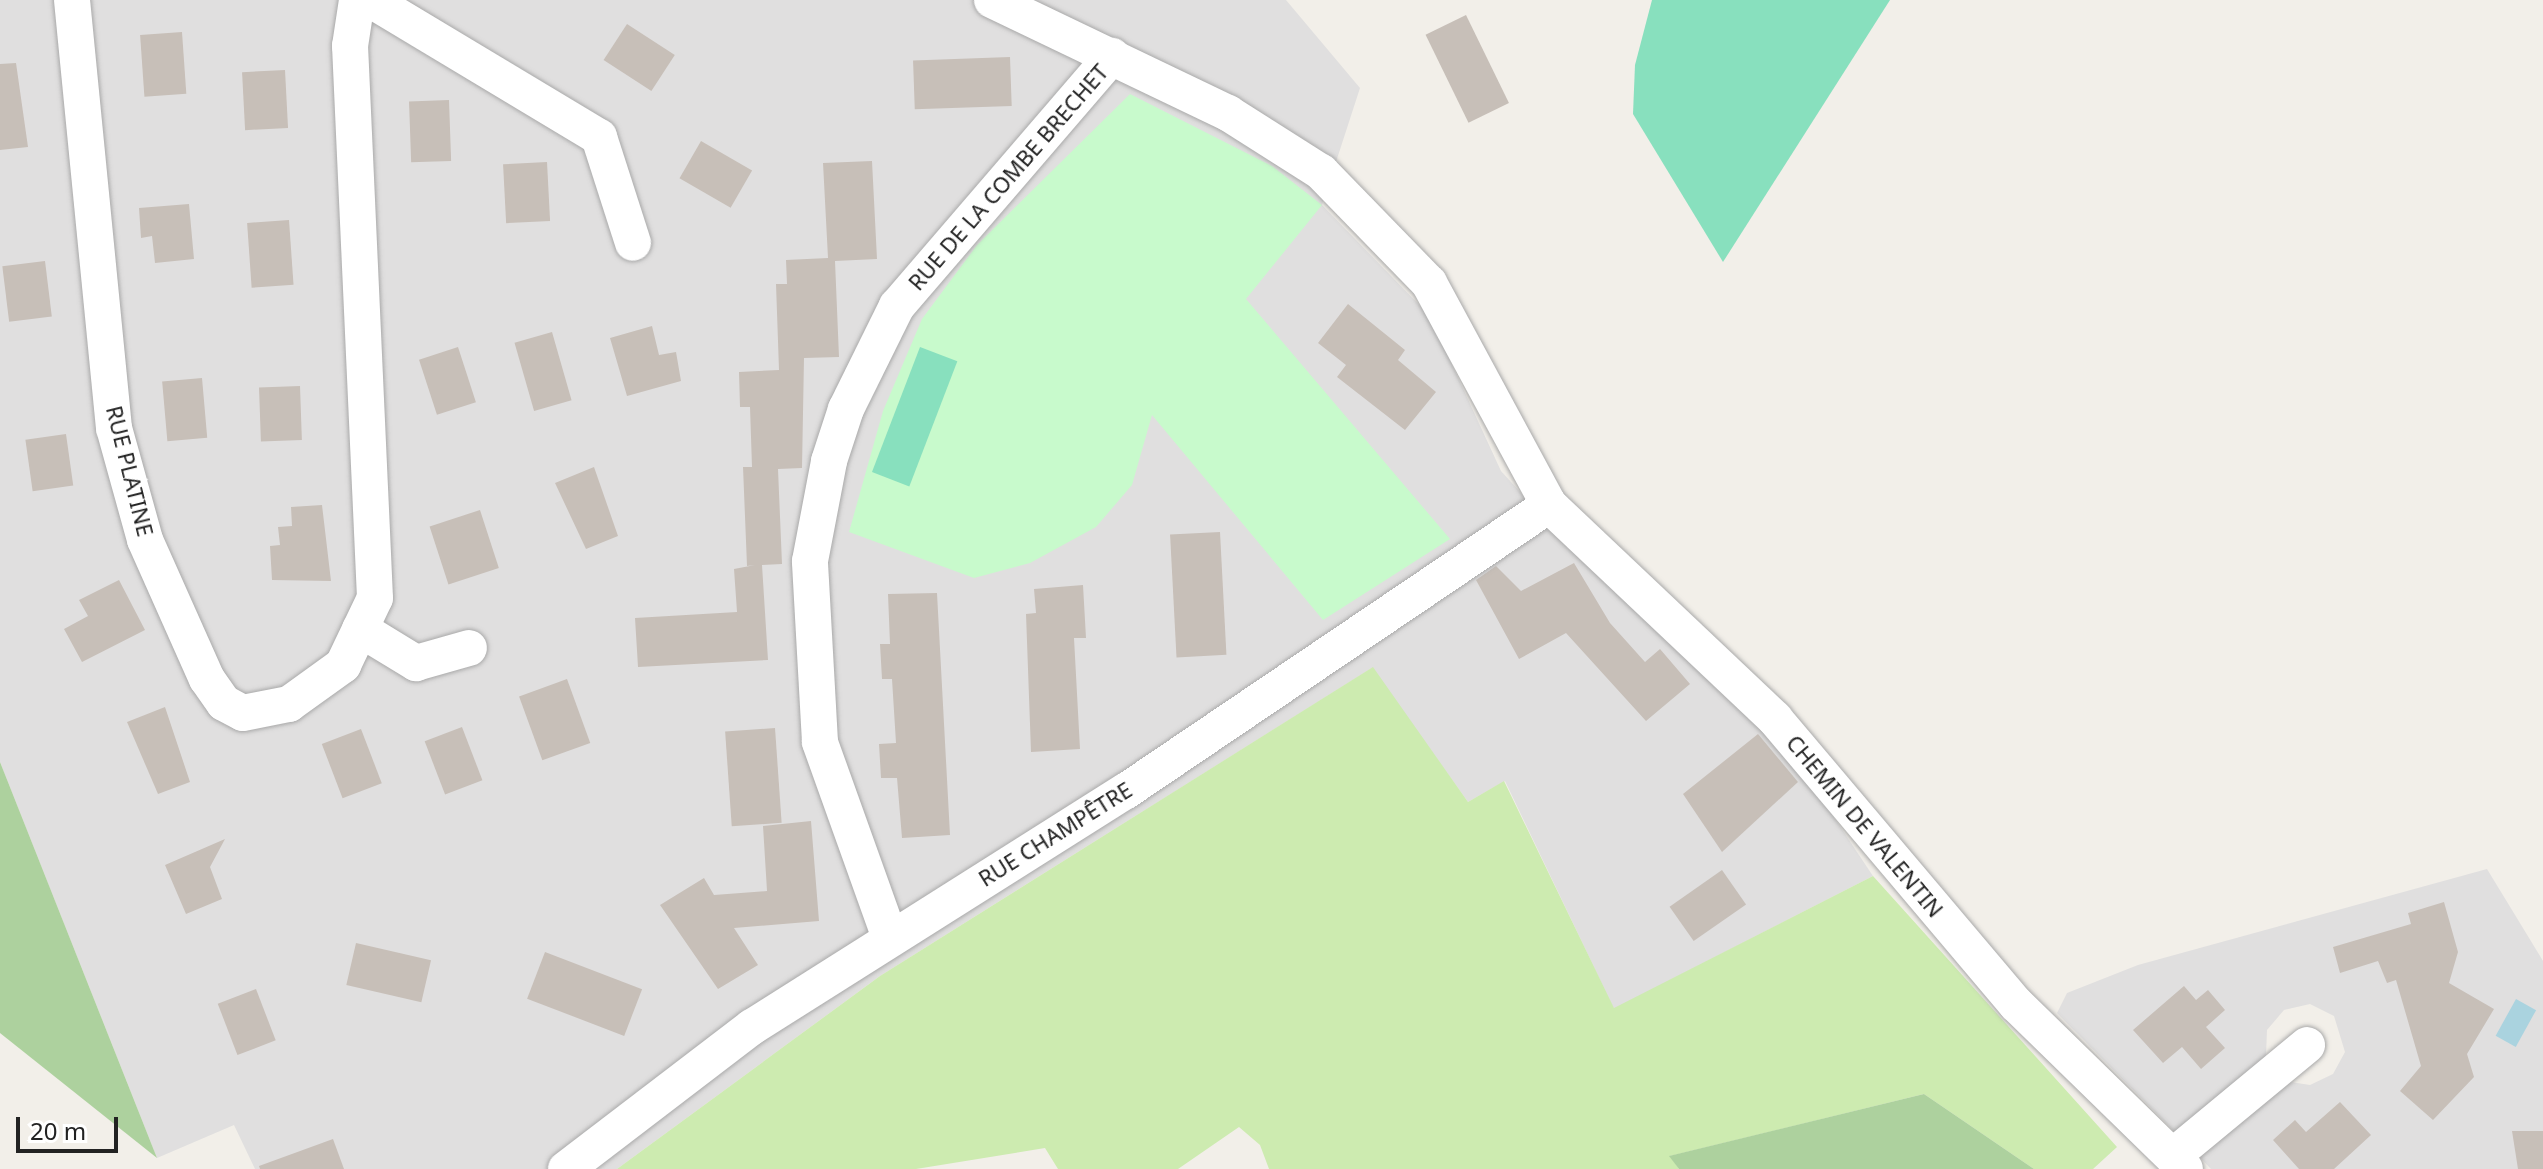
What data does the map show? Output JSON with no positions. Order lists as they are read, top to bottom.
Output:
{
  "streets": {
    "street": [
      "RUE DE LA COMBE BRECHET",
      "RUE PLATINE",
      "CHEMIN DE VALENTIN",
      "RUE CHAMPÊTRE"
    ]
  },
  "crossings": [
    ["RUE DE LA COMBE BRECHET", "CHEMIN DE VALENTIN"],
    ["RUE DE LA COMBE BRECHET", "RUE CHAMPÊTRE"],
    ["CHEMIN DE VALENTIN", "RUE CHAMPÊTRE"]
  ],
  "scale_bar": "20 m"
}
